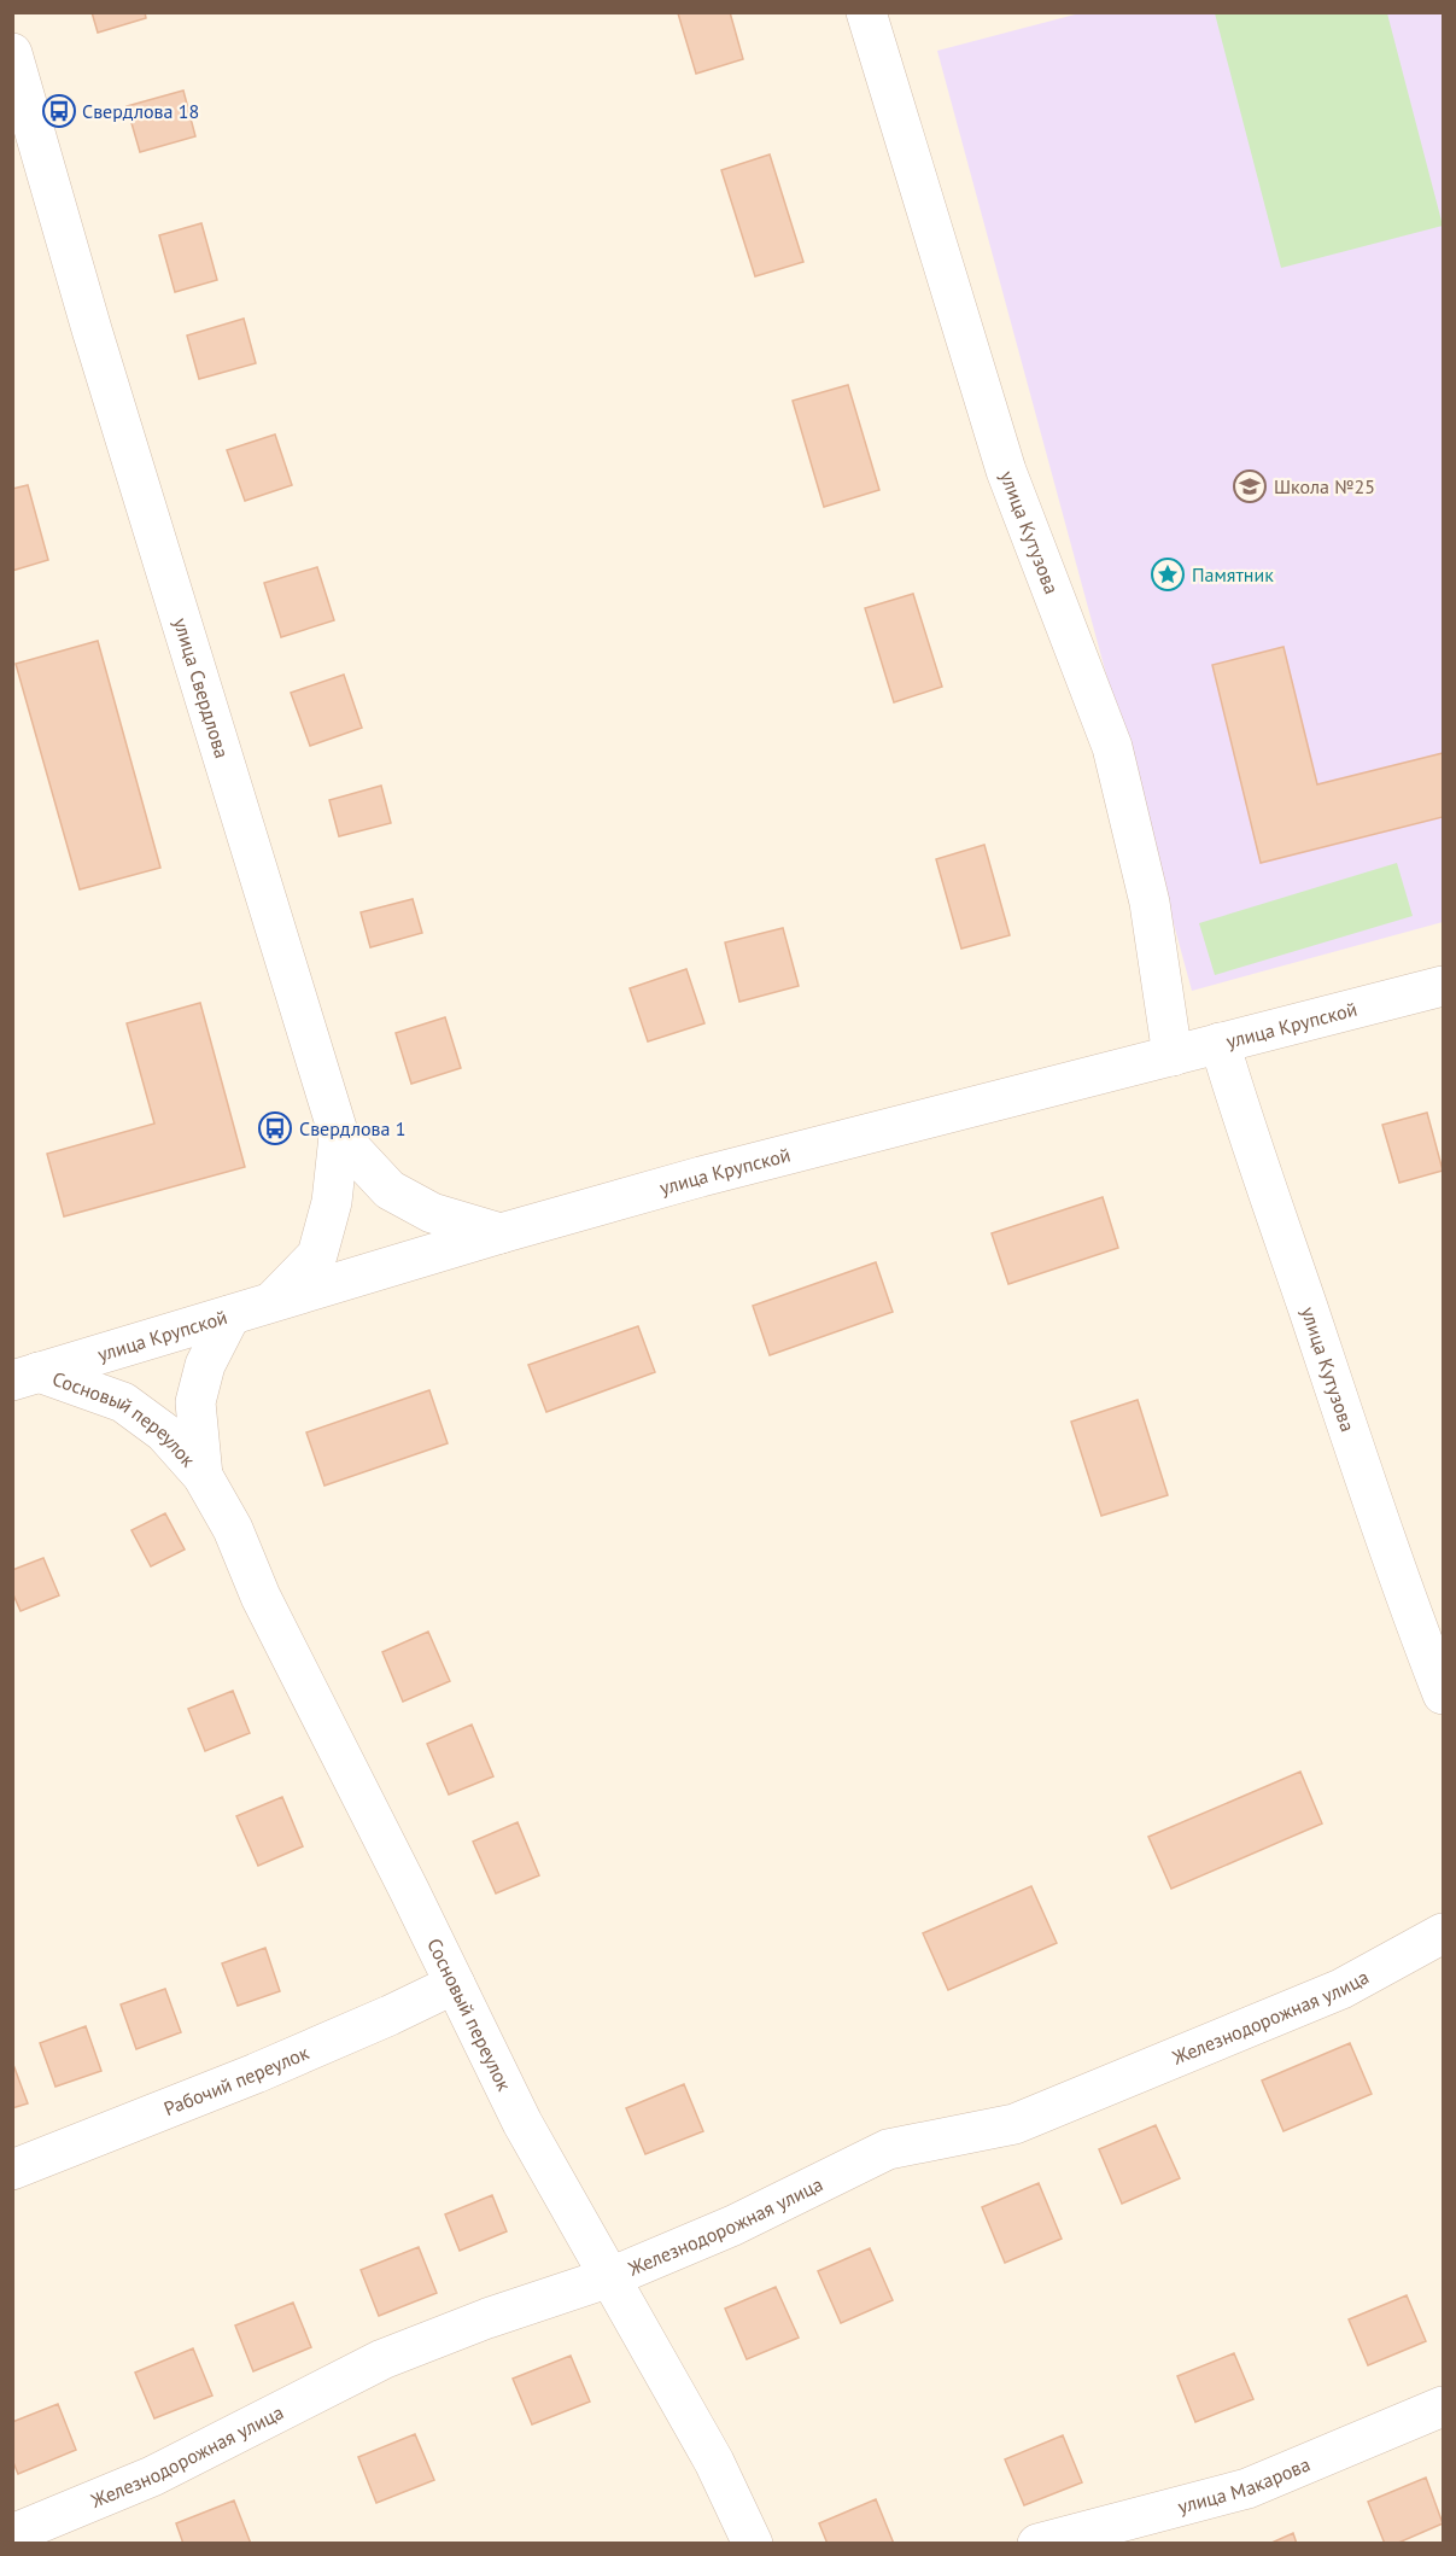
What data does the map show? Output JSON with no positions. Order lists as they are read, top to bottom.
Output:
{
  "streets": {
    "street": [
      "улица Кутузова",
      "улица Свердлова",
      "улица Крупской",
      "Сосновый переулок",
      "Железнодорожная улица",
      "Рабочий переулок",
      "улица Макарова"
    ]
  },
  "crossings": [
    ["улица Кутузова", "улица Крупской"],
    ["улица Свердлова", "улица Крупской"],
    ["улица Крупской", "Сосновый переулок"],
    ["Сосновый переулок", "Железнодорожная улица"],
    ["Сосновый переулок", "Рабочий переулок"]
  ],
  "places": {
    "bus stop": ["Свердлова 18", "Свердлова 1"],
    "school or university": ["Школа №25"],
    "place": ["Памятник"]
  }
}
